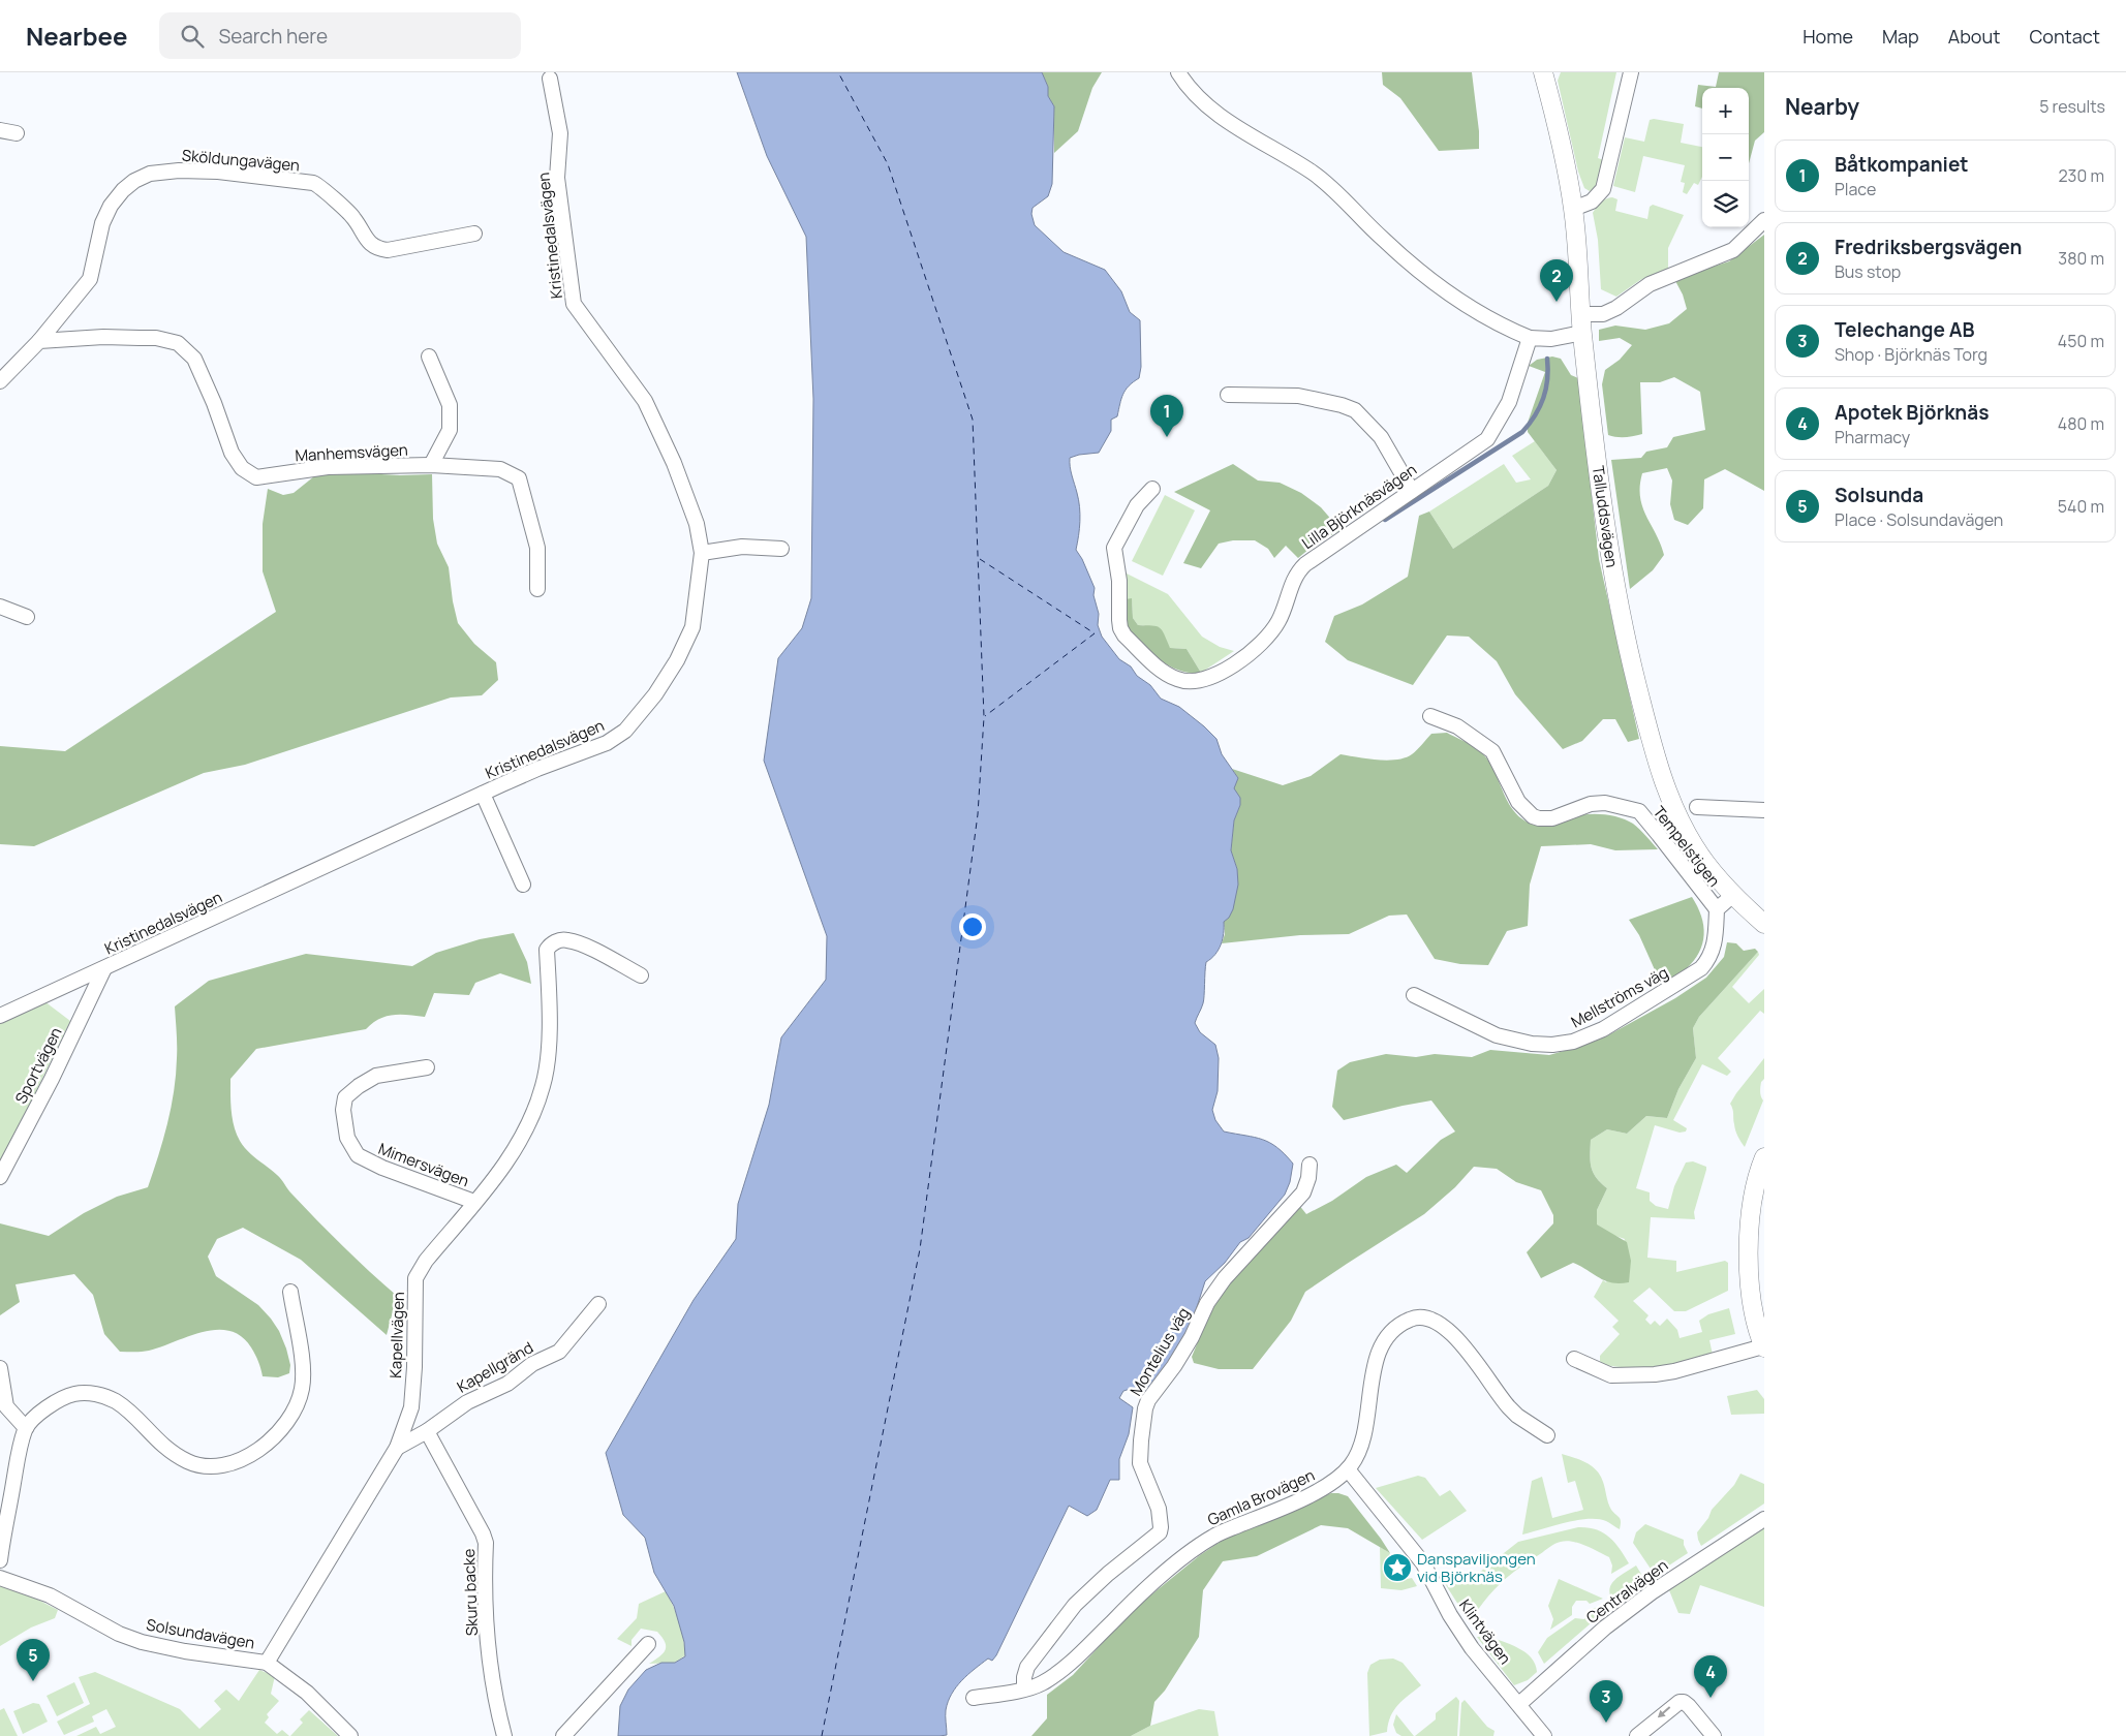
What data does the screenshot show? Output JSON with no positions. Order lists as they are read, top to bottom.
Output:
{
  "streets": {
    "street": [
      "Sköldungavägen",
      "Kristinedalsvägen",
      "Manhemsvägen",
      "Lilla Björknäsvägen",
      "Talluddsvägen",
      "Tempelstigen",
      "Mellströms väg",
      "Sportvägen",
      "Mimersvägen",
      "Kapellvägen",
      "Montelius väg",
      "Kapellgränd",
      "Gamla Brovägen",
      "Centralvägen",
      "Skuru backe",
      "Klintvägen",
      "Solsundavägen"
    ]
  },
  "crossings": [
    ["Sköldungavägen", "Manhemsvägen"],
    ["Kristinedalsvägen", "Sportvägen"],
    ["Tempelstigen", "Mellströms väg"],
    ["Mimersvägen", "Kapellvägen"],
    ["Kapellvägen", "Kapellgränd"],
    ["Kapellvägen", "Solsundavägen"],
    ["Montelius väg", "Gamla Brovägen"],
    ["Kapellgränd", "Skuru backe"],
    ["Gamla Brovägen", "Klintvägen"],
    ["Centralvägen", "Klintvägen"]
  ],
  "places": {
    "place": ["Danspaviljongen vid Björknäs"]
  },
  "page": {
    "header": "Nearbee",
    "search": "Search here",
    "nav": [
      "Home",
      "Map",
      "About",
      "Contact"
    ],
    "heading": ["Nearby", "5 results"],
    "map_buttons": ["+", "−"],
    "list": [
      {
        "mark": "1",
        "name": "Båtkompaniet",
        "note": "Place",
        "value": "230 m"
      },
      {
        "mark": "2",
        "name": "Fredriksbergsvägen",
        "note": "Bus stop",
        "value": "380 m"
      },
      {
        "mark": "3",
        "name": "Telechange AB",
        "note": "Shop · Björknäs Torg",
        "value": "450 m"
      },
      {
        "mark": "4",
        "name": "Apotek Björknäs",
        "note": "Pharmacy",
        "value": "480 m"
      },
      {
        "mark": "5",
        "name": "Solsunda",
        "note": "Place · Solsundavägen",
        "value": "540 m"
      }
    ],
    "pins": [
      "2",
      "1",
      "5",
      "4",
      "3"
    ]
  }
}
